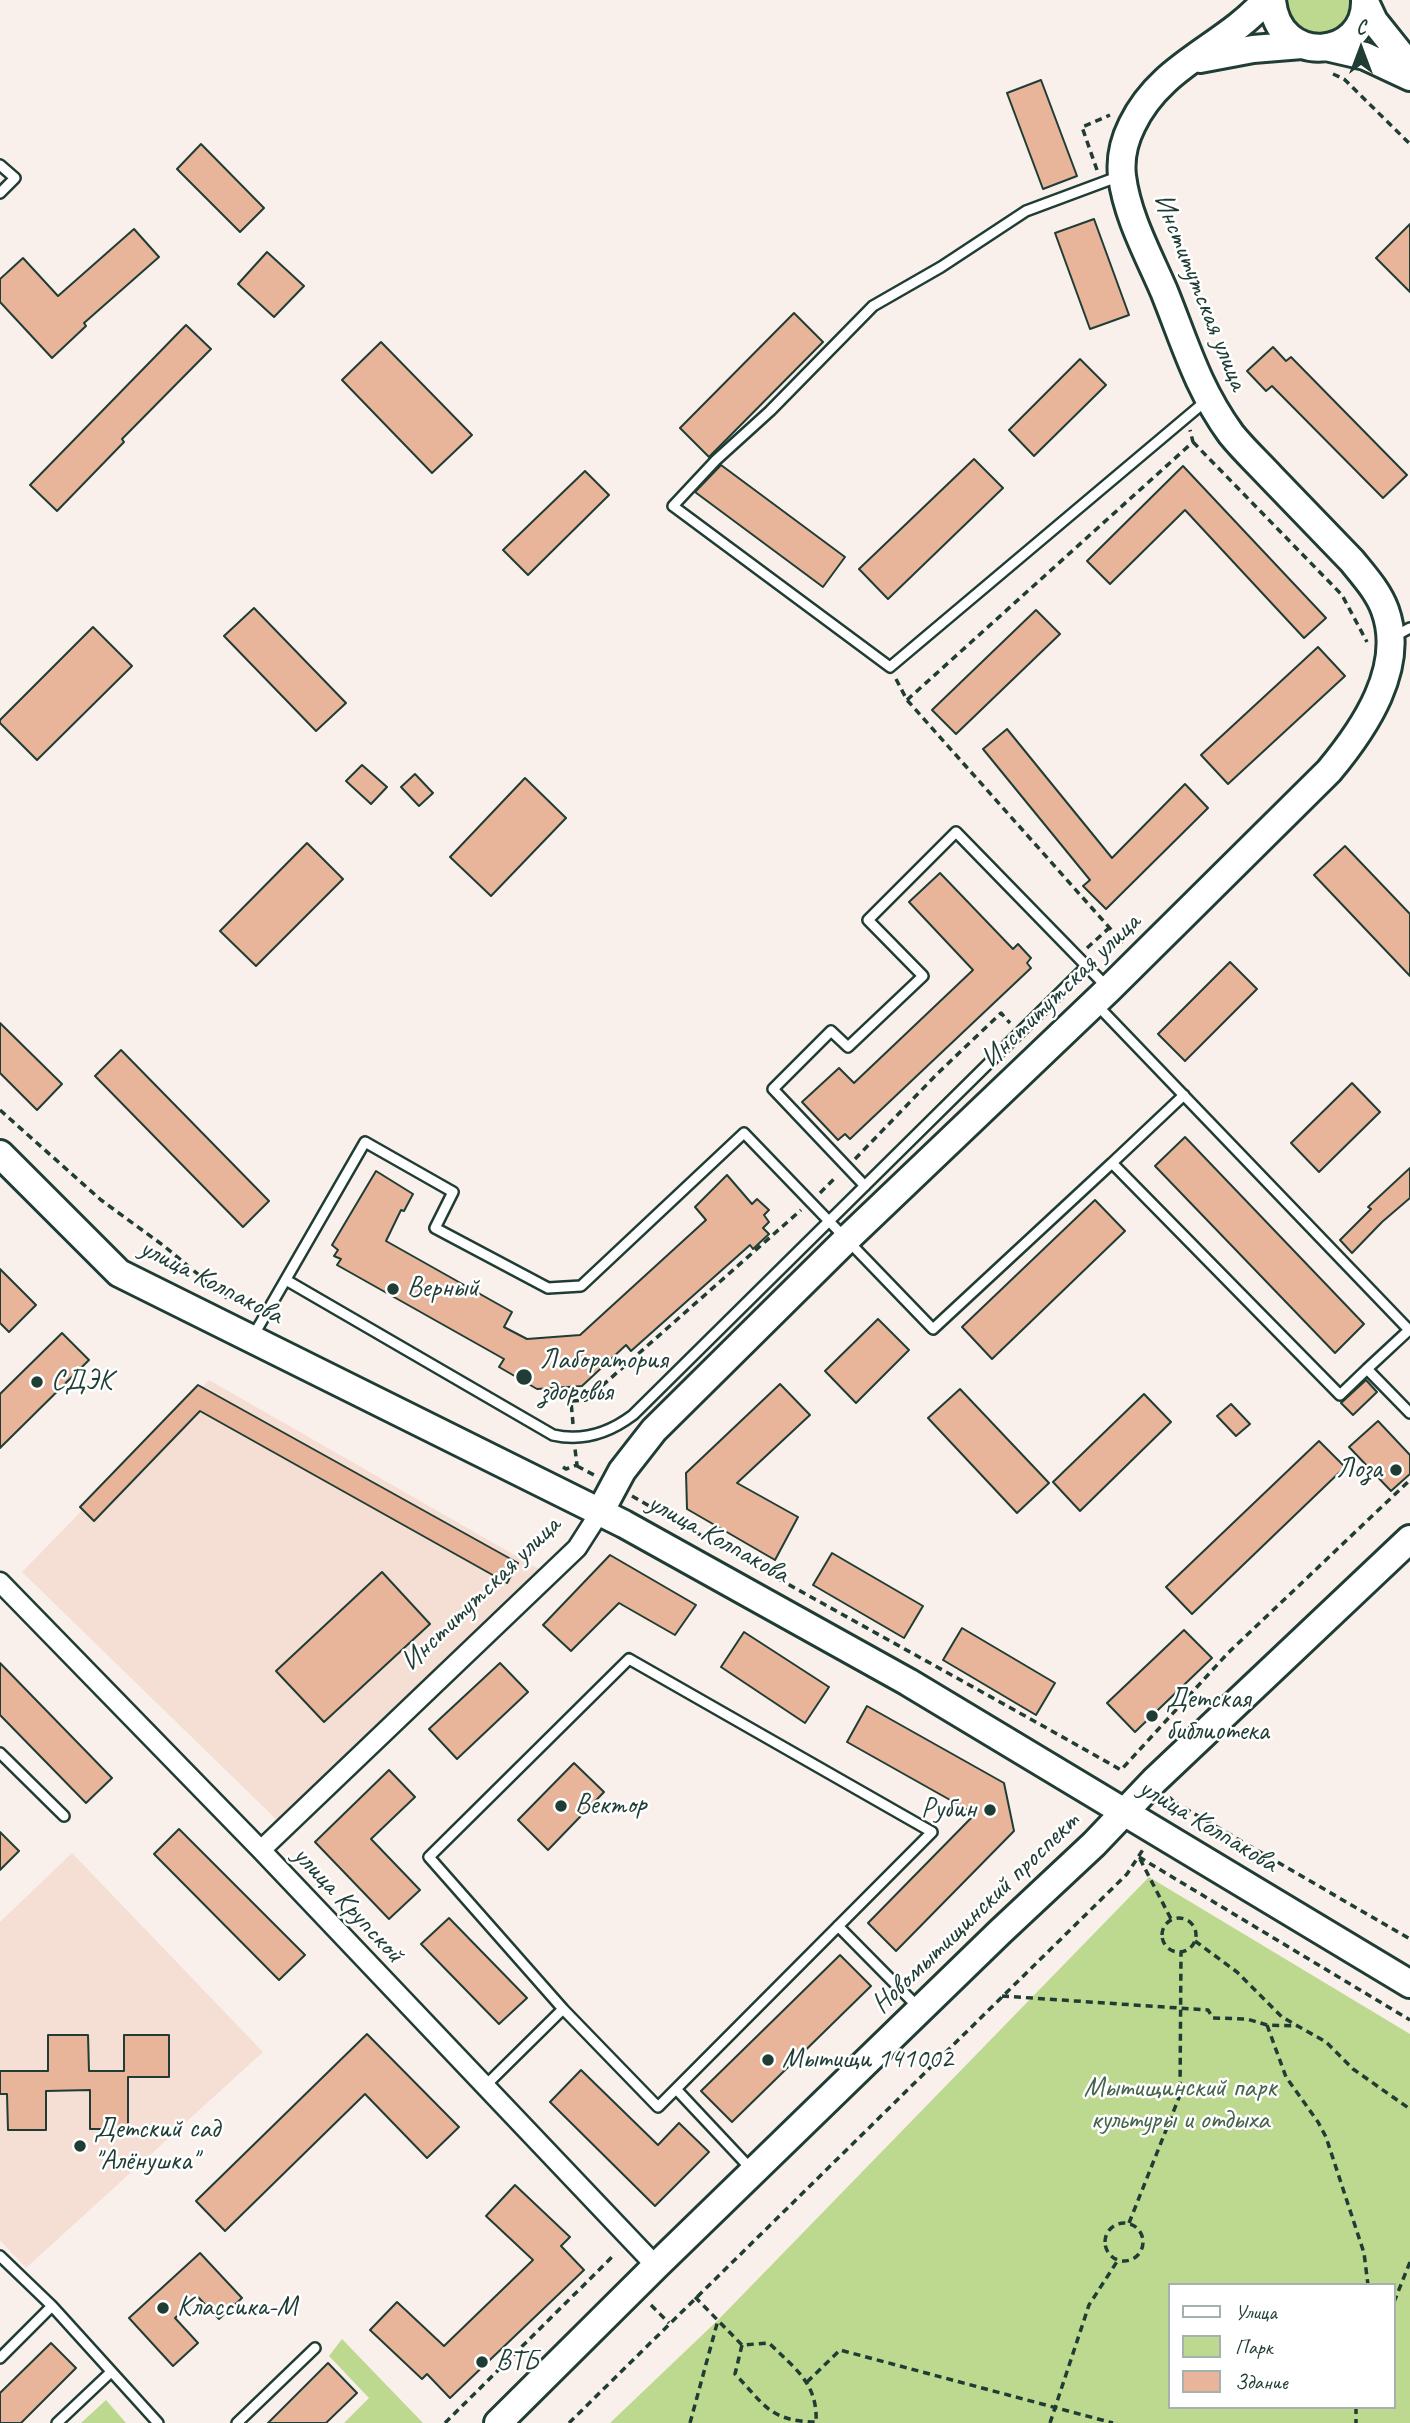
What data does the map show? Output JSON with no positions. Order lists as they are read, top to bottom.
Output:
{
  "streets": {
    "street": [
      "Институтская улица",
      "улица Колпакова",
      "улица Крупской",
      "Новомытищинский проспект"
    ]
  },
  "crossings": [
    ["Институтская улица", "улица Колпакова"],
    ["Институтская улица", "улица Крупской"],
    ["улица Колпакова", "Новомытищинский проспект"],
    ["улица Крупской", "Новомытищинский проспект"]
  ],
  "parks": ["Мытищинский парк культуры и отдыха"],
  "places": [
    "Верный",
    "Лаборатория здоровья",
    "СДЭК",
    "Лоза",
    "Детская библиотека",
    "Вектор",
    "Рубин",
    "Мытищи 141002",
    "Детский сад \"Алёнушка\"",
    "Классика-М",
    "ВТБ"
  ],
  "legend": ["Улица", "Парк", "Здание"],
  "north": "top"
}
